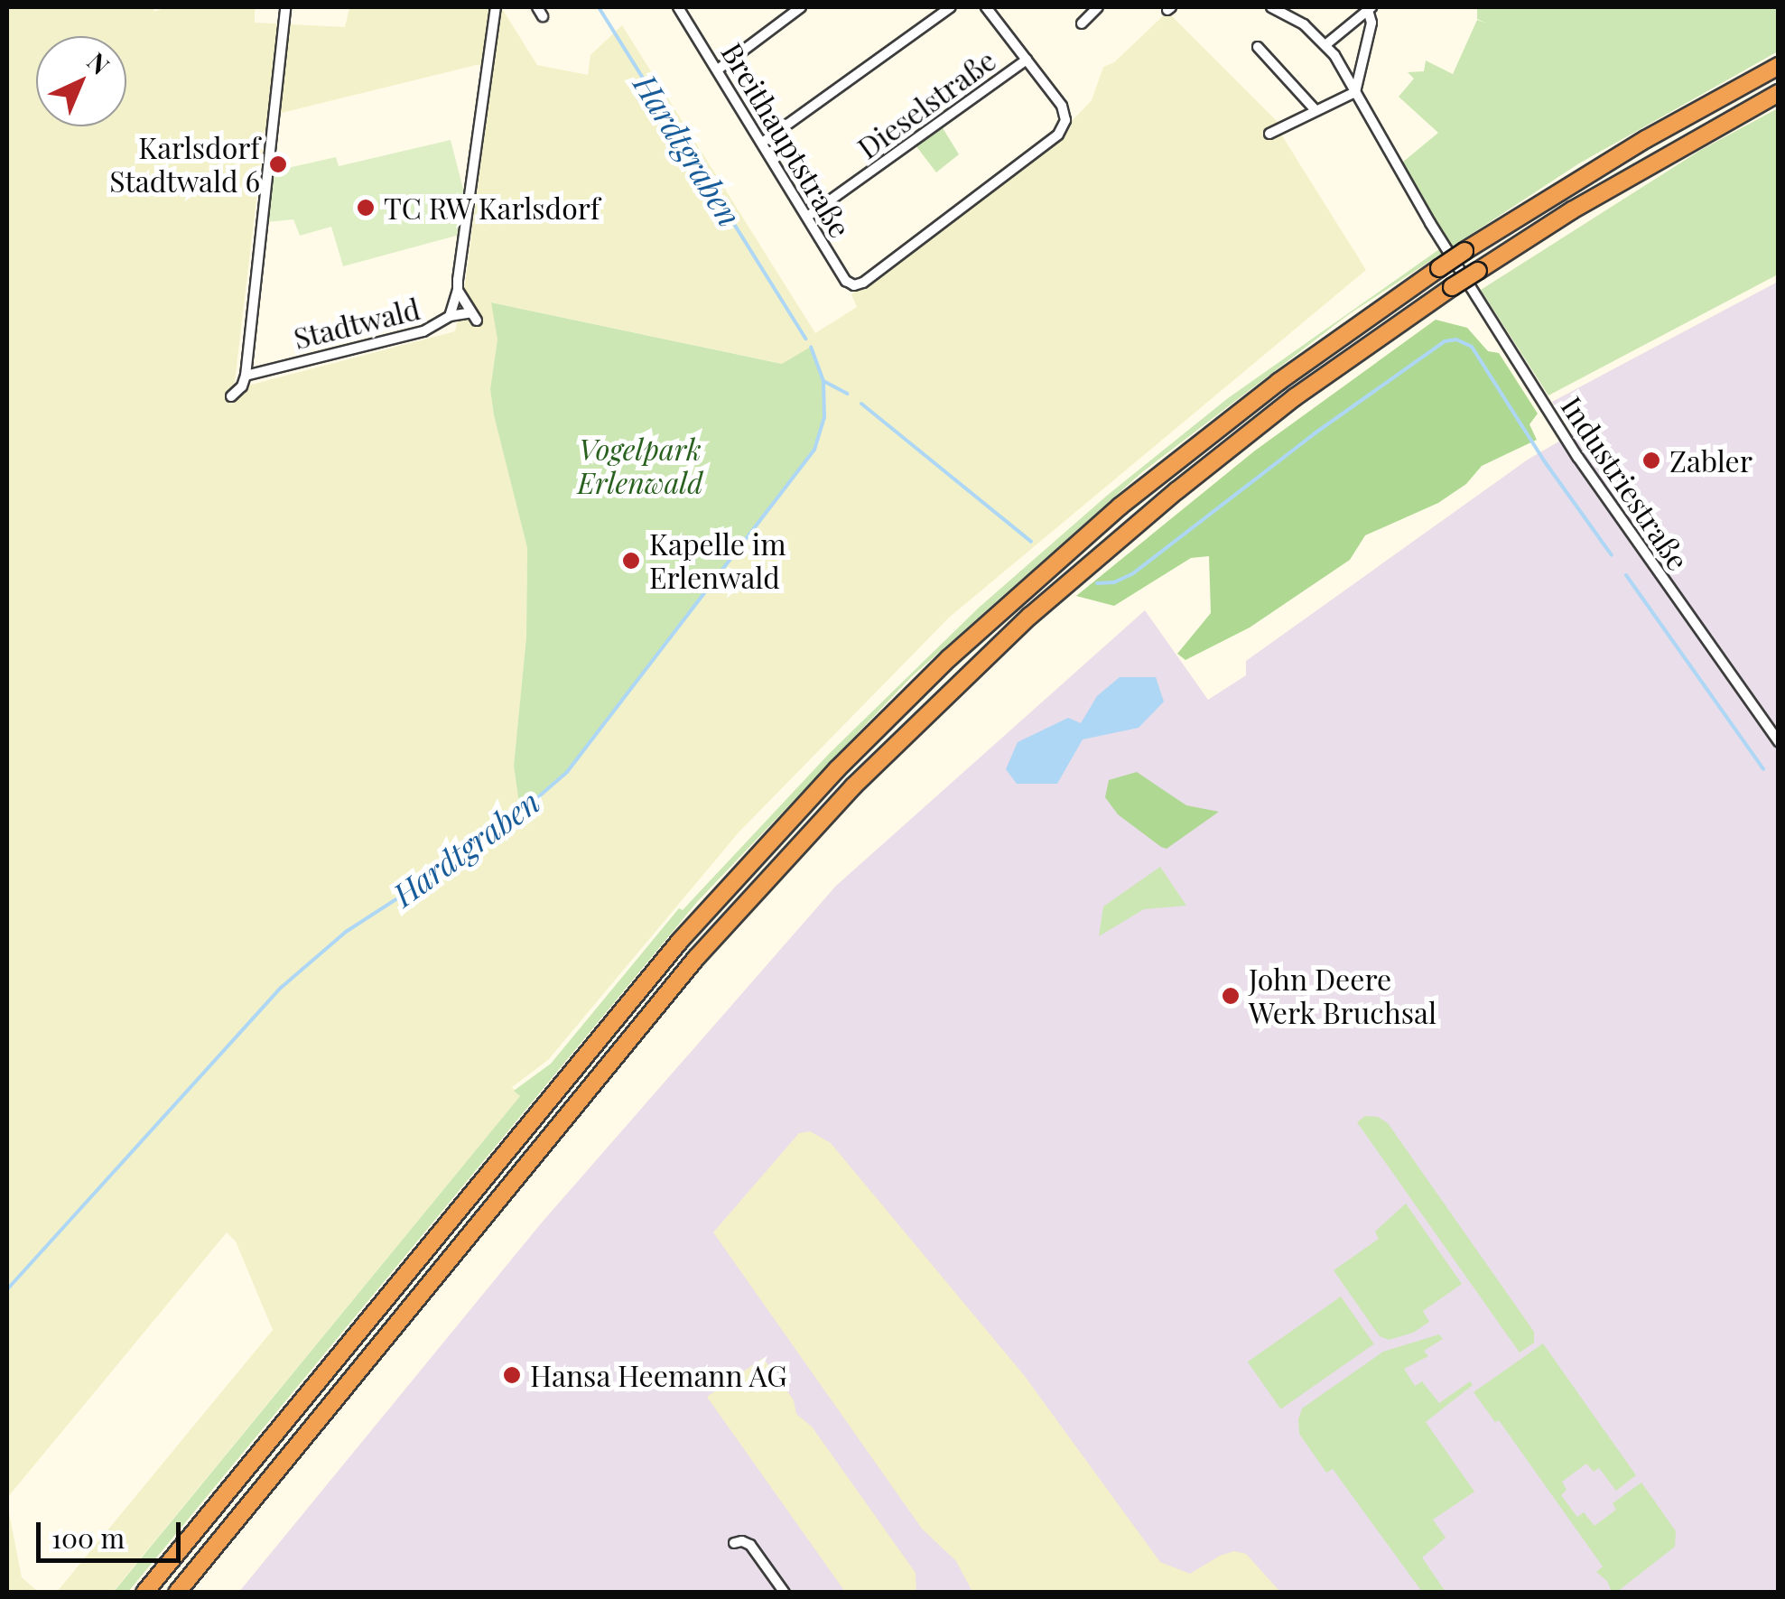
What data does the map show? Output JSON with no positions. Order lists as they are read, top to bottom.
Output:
{
  "streets": {
    "street": [
      "Dieselstraße",
      "Breithauptstraße",
      "Stadtwald",
      "Industriestraße"
    ]
  },
  "crossings": [
    ["Dieselstraße", "Breithauptstraße"]
  ],
  "water": ["Hardtgraben"],
  "parks": ["Vogelpark Erlenwald"],
  "places": [
    "Karlsdorf Stadtwald 6",
    "TC RW Karlsdorf",
    "Zabler",
    "Kapelle im Erlenwald",
    "John Deere Werk Bruchsal",
    "Hansa Heemann AG"
  ],
  "scale_bar": "100 m",
  "north": "top right"
}
